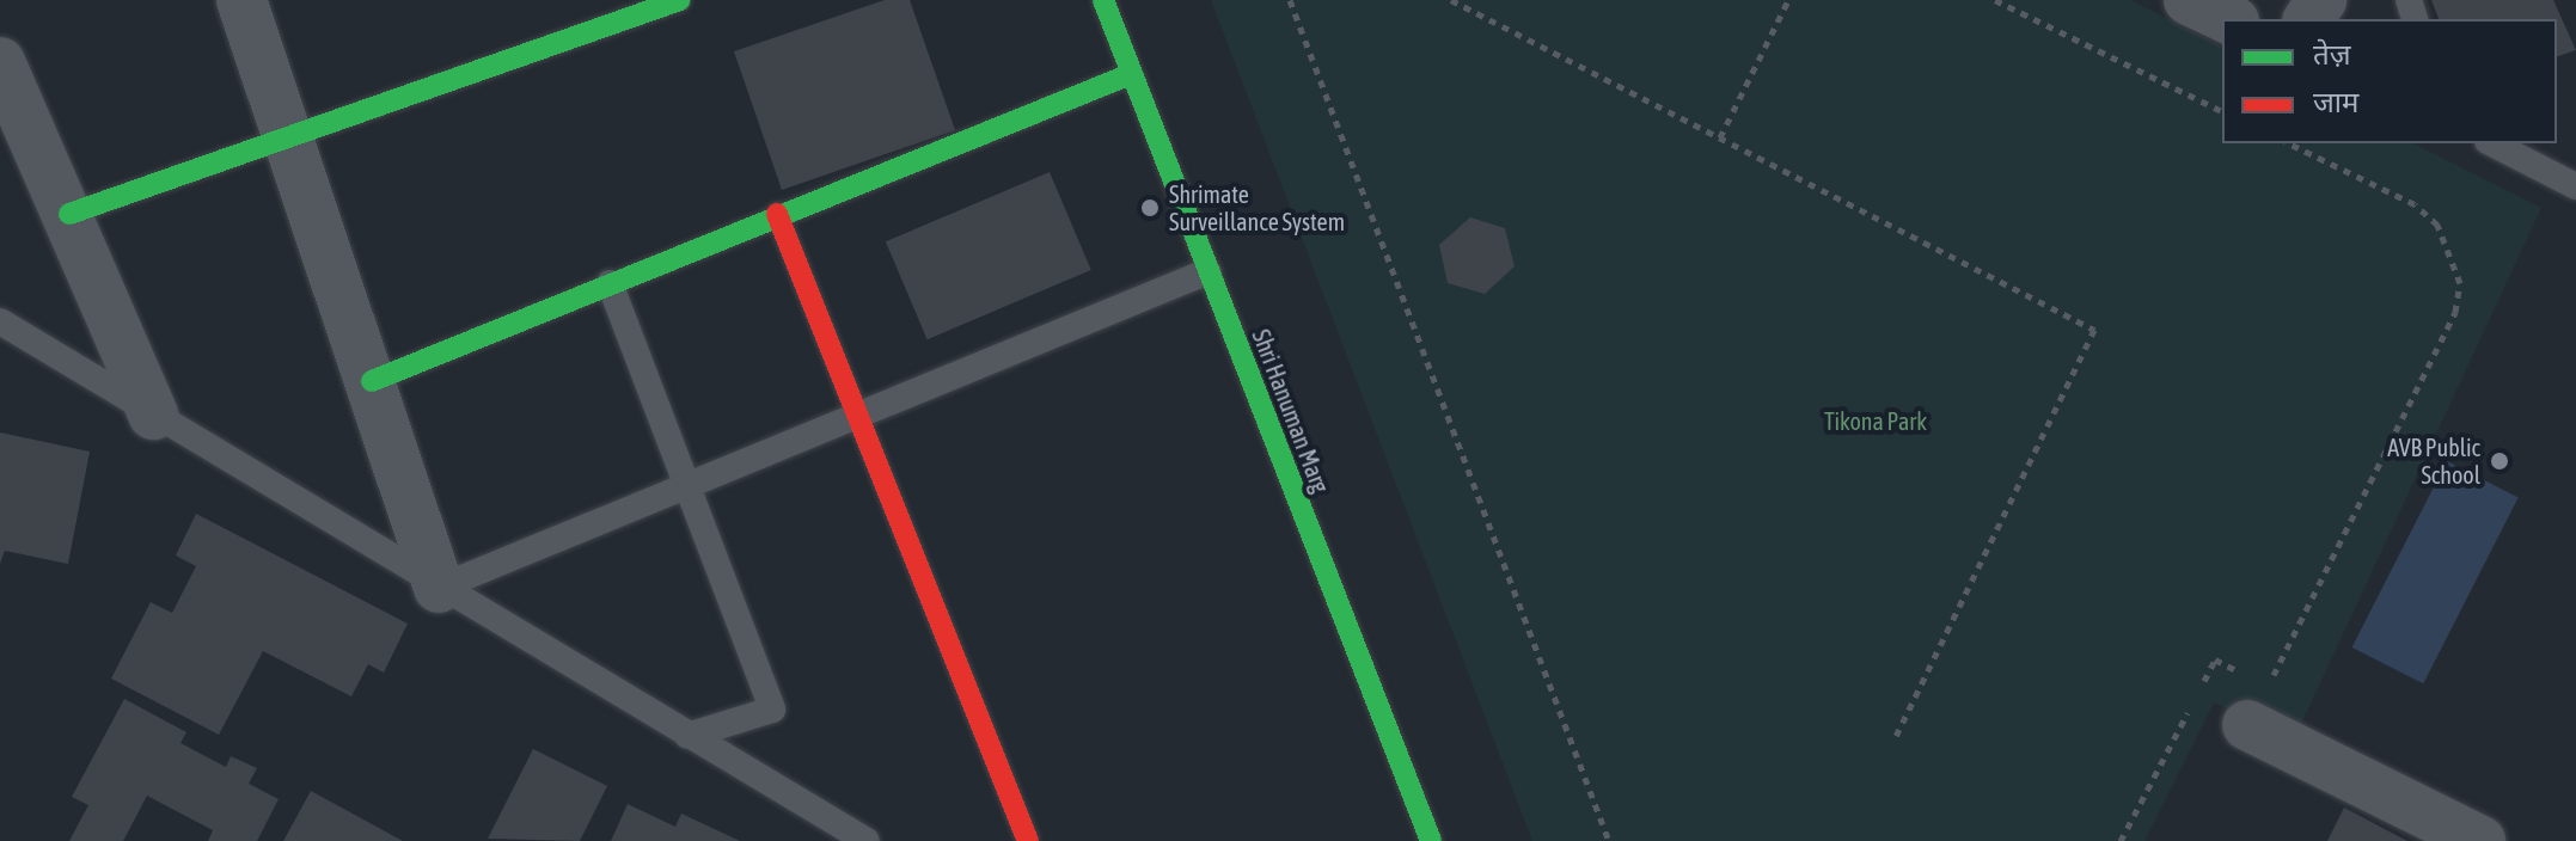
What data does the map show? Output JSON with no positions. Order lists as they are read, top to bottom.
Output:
{
  "streets": {
    "street": ["Shri Hanuman Marg"]
  },
  "parks": ["Tikona Park"],
  "places": ["Shrimate Surveillance System", "AVB Public School"],
  "legend": ["तेज़", "जाम"]
}
